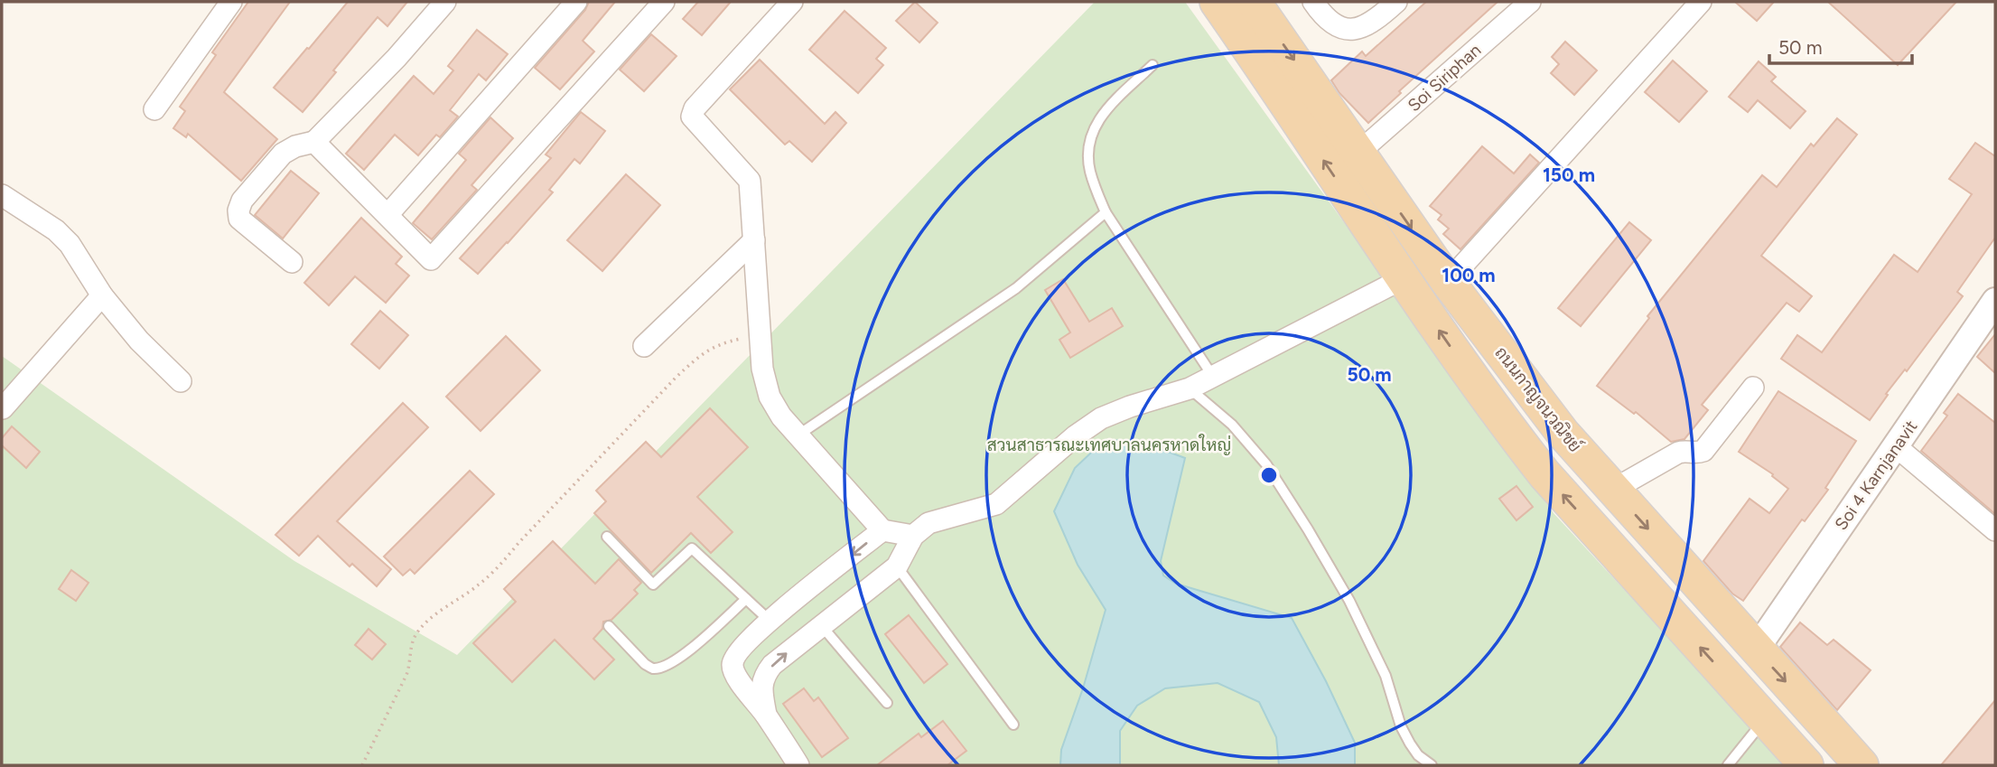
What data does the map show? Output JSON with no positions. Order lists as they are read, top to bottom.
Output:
{
  "streets": {
    "main road": ["ถนนกาญจนวณิชย์"],
    "street": ["Soi Siriphan", "Soi 4 Karnjanavit"]
  },
  "crossings": [
    ["Soi Siriphan", "ถนนกาญจนวณิชย์"],
    ["ถนนกาญจนวณิชย์", "Soi 4 Karnjanavit"]
  ],
  "parks": ["สวนสาธารณะเทศบาลนครหาดใหญ่"],
  "scale_bar": "50 m",
  "rings": ["150 m", "100 m", "50 m"]
}
